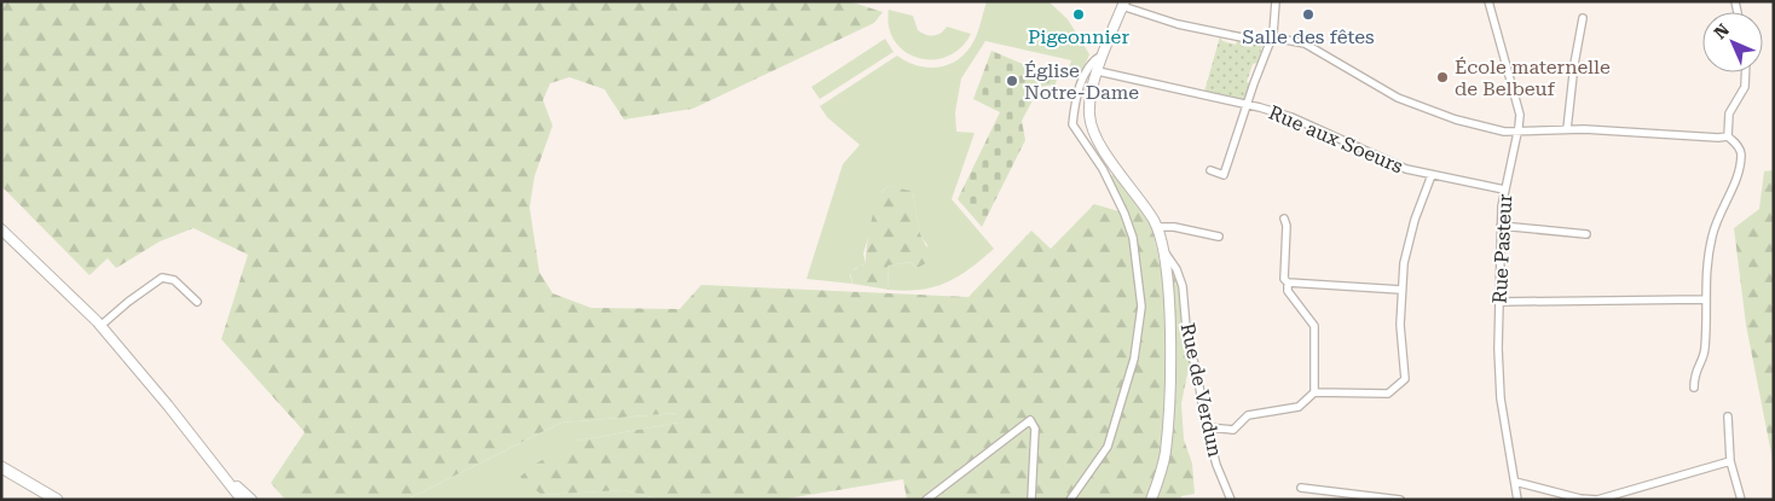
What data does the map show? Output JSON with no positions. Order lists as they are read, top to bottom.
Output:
{
  "streets": {
    "street": ["Rue aux Soeurs", "Rue Pasteur", "Rue de Verdun"]
  },
  "crossings": [
    ["Rue aux Soeurs", "Rue Pasteur"]
  ],
  "places": [
    "Pigeonnier",
    "Salle des fêtes",
    "École maternelle de Belbeuf",
    "Église Notre-Dame"
  ],
  "north": "top left"
}
